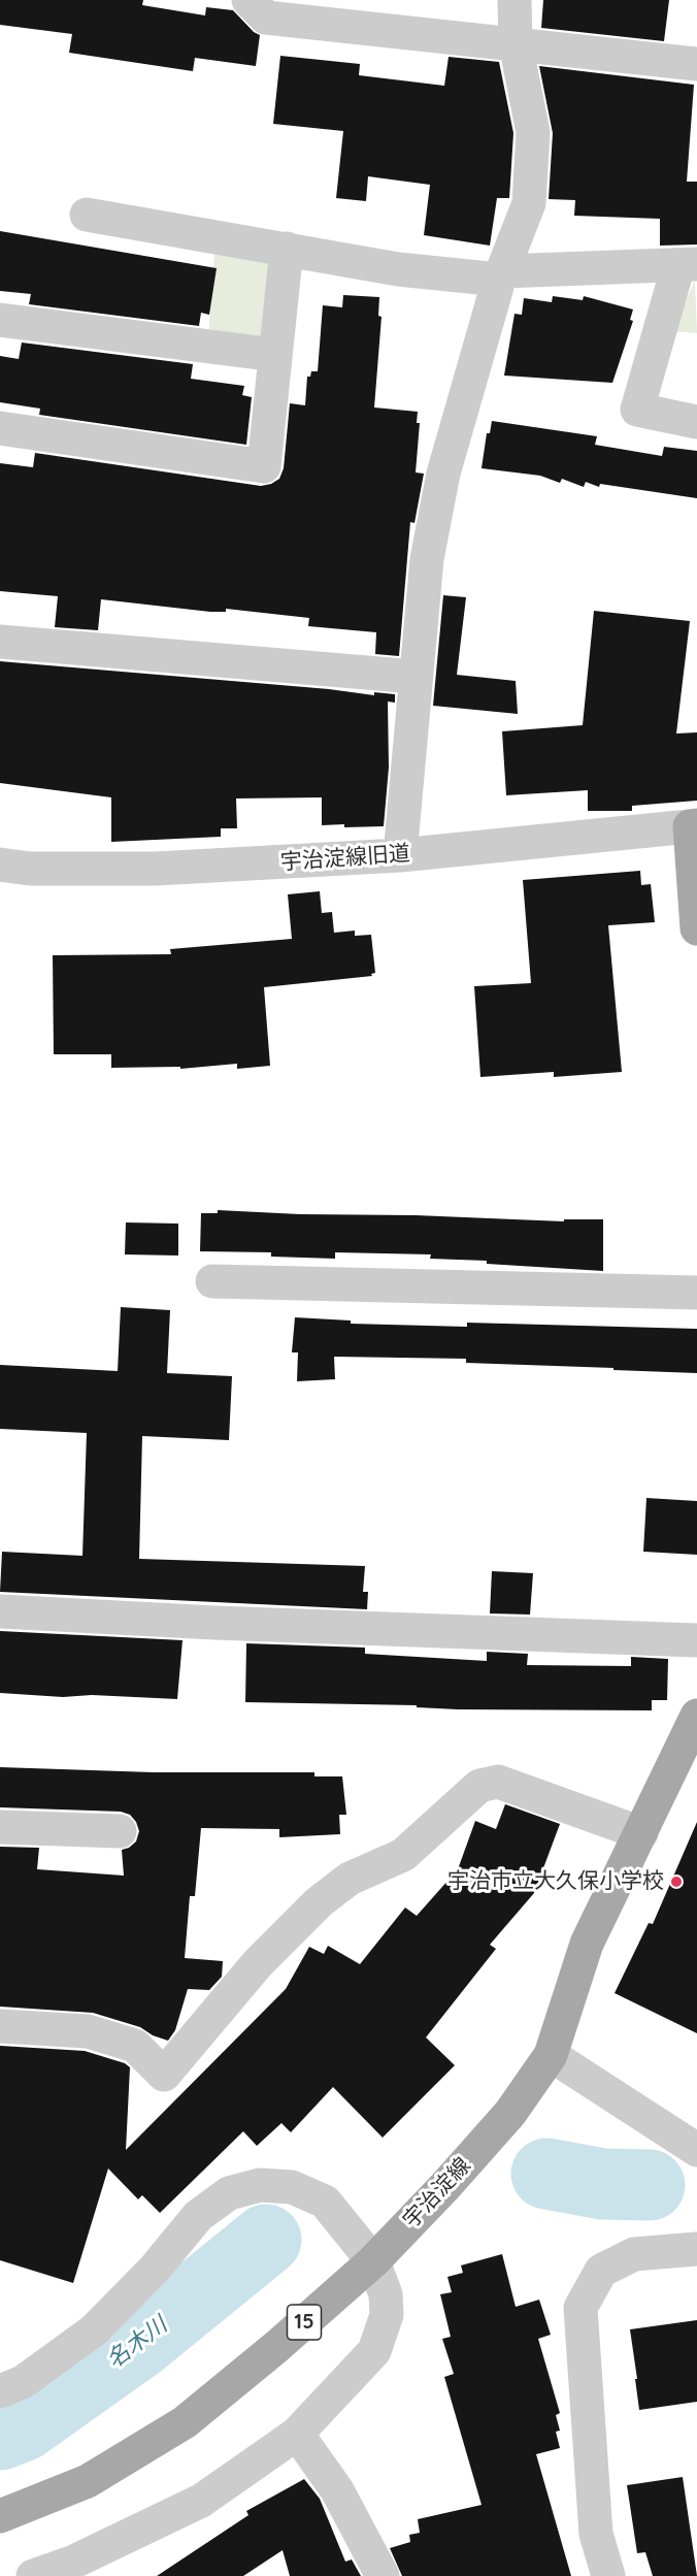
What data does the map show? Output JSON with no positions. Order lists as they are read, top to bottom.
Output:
{
  "streets": {
    "main road": ["宇治淀線", "15"],
    "street": ["宇治淀線旧道"]
  },
  "water": ["名木川"],
  "places": ["宇治市立大久保小学校"]
}
